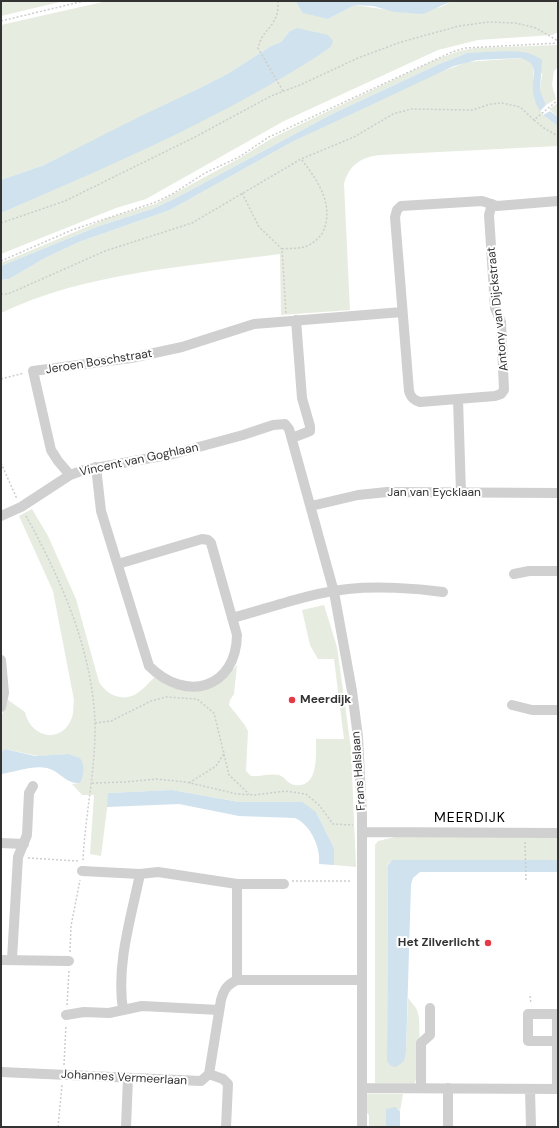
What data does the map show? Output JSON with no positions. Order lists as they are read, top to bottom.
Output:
{
  "streets": {
    "street": [
      "Antony van Dijckstraat",
      "Jeroen Boschstraat",
      "Vincent van Goghlaan",
      "Jan van Eycklaan",
      "Frans Halslaan",
      "Johannes Vermeerlaan"
    ]
  },
  "crossings": [
    ["Antony van Dijckstraat", "Jeroen Boschstraat"],
    ["Jeroen Boschstraat", "Vincent van Goghlaan"],
    ["Vincent van Goghlaan", "Frans Halslaan"],
    ["Jan van Eycklaan", "Frans Halslaan"]
  ],
  "districts": ["MEERDIJK"],
  "places": ["Meerdijk", "Het Zilverlicht"]
}
